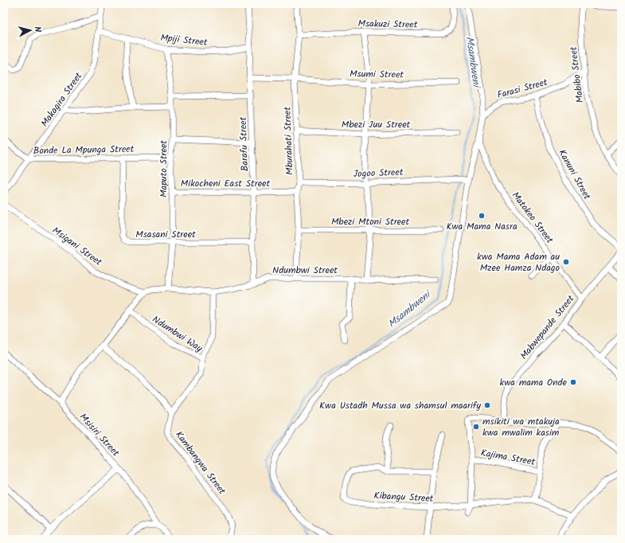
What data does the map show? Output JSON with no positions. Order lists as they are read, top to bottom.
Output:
{
  "streets": {
    "street": [
      "Msakuzi Street",
      "Mpiji Street",
      "Msumi Street",
      "Mabibo Street",
      "Farasi Street",
      "Makagira Street",
      "Mbezi Juu Street",
      "Mburahati Street",
      "Barafu Street",
      "Bonde La Mpunga Street",
      "Maputo Street",
      "Jogoo Street",
      "Kanuni Street",
      "Mikocheni East Street",
      "Matokeo Street",
      "Mbezi Mtoni Street",
      "Msasani Street",
      "Msigani Street",
      "Ndumbwi Street",
      "Mabwepande Street",
      "Ndumbwi Way",
      "Msisiri Street",
      "Kajima Street",
      "Kambangwa Street",
      "Kibangu Street"
    ]
  },
  "crossings": [
    ["Msakuzi Street", "Mburahati Street"],
    ["Mpiji Street", "Makagira Street"],
    ["Mpiji Street", "Barafu Street"],
    ["Mpiji Street", "Maputo Street"],
    ["Msumi Street", "Mburahati Street"],
    ["Msumi Street", "Barafu Street"],
    ["Mabibo Street", "Farasi Street"],
    ["Farasi Street", "Kanuni Street"],
    ["Makagira Street", "Bonde La Mpunga Street"],
    ["Mbezi Juu Street", "Mburahati Street"],
    ["Mburahati Street", "Jogoo Street"],
    ["Mburahati Street", "Mikocheni East Street"],
    ["Mburahati Street", "Mbezi Mtoni Street"],
    ["Mburahati Street", "Ndumbwi Street"],
    ["Barafu Street", "Mikocheni East Street"],
    ["Barafu Street", "Msasani Street"],
    ["Barafu Street", "Ndumbwi Street"],
    ["Bonde La Mpunga Street", "Maputo Street"],
    ["Bonde La Mpunga Street", "Msasani Street"],
    ["Maputo Street", "Mikocheni East Street"],
    ["Maputo Street", "Msasani Street"],
    ["Maputo Street", "Ndumbwi Street"],
    ["Matokeo Street", "Mabwepande Street"],
    ["Msigani Street", "Ndumbwi Street"],
    ["Ndumbwi Street", "Kambangwa Street"],
    ["Ndumbwi Way", "Kambangwa Street"]
  ],
  "water": ["Msambweni"],
  "places": [
    "Kwa Mama Nasra",
    "kwa Mama Adam au Mzee Hamza Ndago",
    "kwa mama Onde",
    "Kwa Ustadh Mussa wa shamsul maarify",
    "msikiti wa mtakuja kwa mwalim kasim"
  ],
  "north": "right"
}
